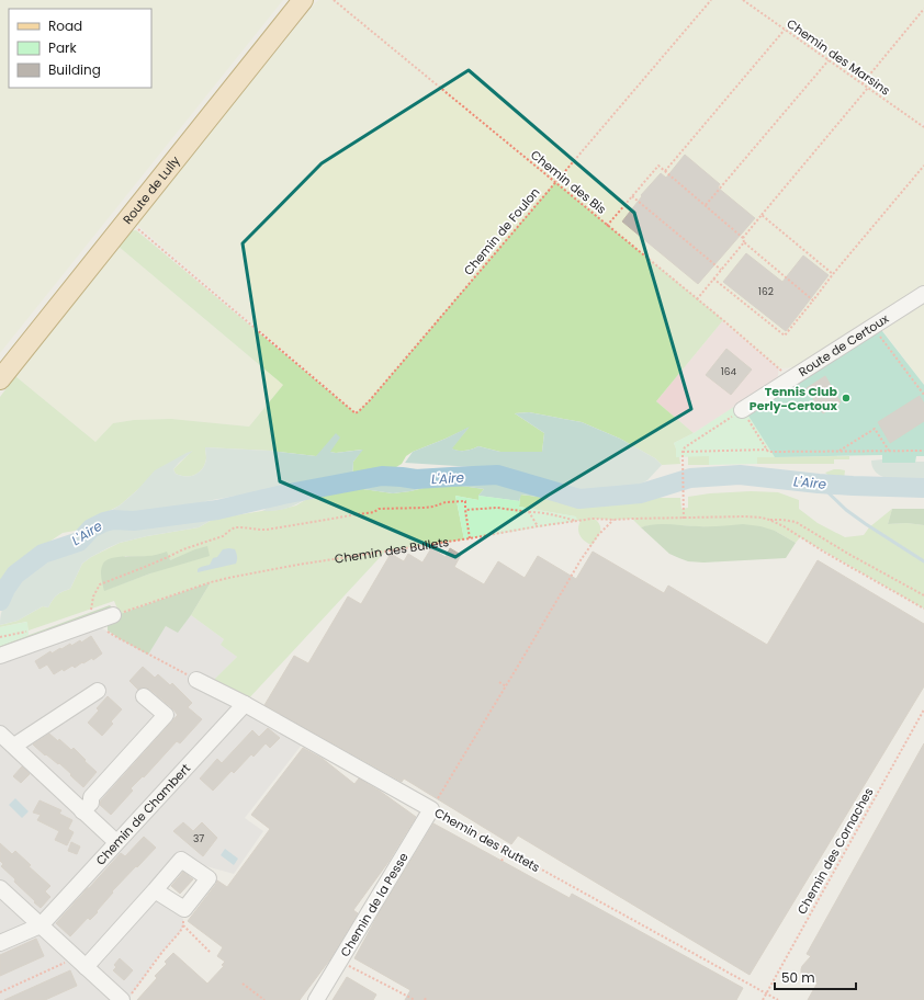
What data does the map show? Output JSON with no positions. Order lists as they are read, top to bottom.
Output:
{
  "streets": {
    "main road": ["Route de Lully"],
    "street": [
      "Route de Certoux",
      "Chemin de Chambert",
      "Chemin des Ruttets",
      "Chemin de la Pesse"
    ],
    "path": [
      "Chemin des Marsins",
      "Chemin des Bis",
      "Chemin de Foulon",
      "Chemin des Bullets",
      "Chemin des Cornaches"
    ]
  },
  "crossings": [
    ["Chemin des Bis", "Chemin de Foulon"],
    ["Chemin des Bis", "Route de Certoux"],
    ["Chemin de Chambert", "Chemin des Ruttets"],
    ["Chemin des Ruttets", "Chemin des Cornaches"],
    ["Chemin des Ruttets", "Chemin de la Pesse"]
  ],
  "water": ["L'Aire"],
  "places": ["Tennis Club Perly-Certoux"],
  "house_numbers": ["162", "164", "37"],
  "legend": ["Road", "Park", "Building"],
  "scale_bar": "50 m"
}
